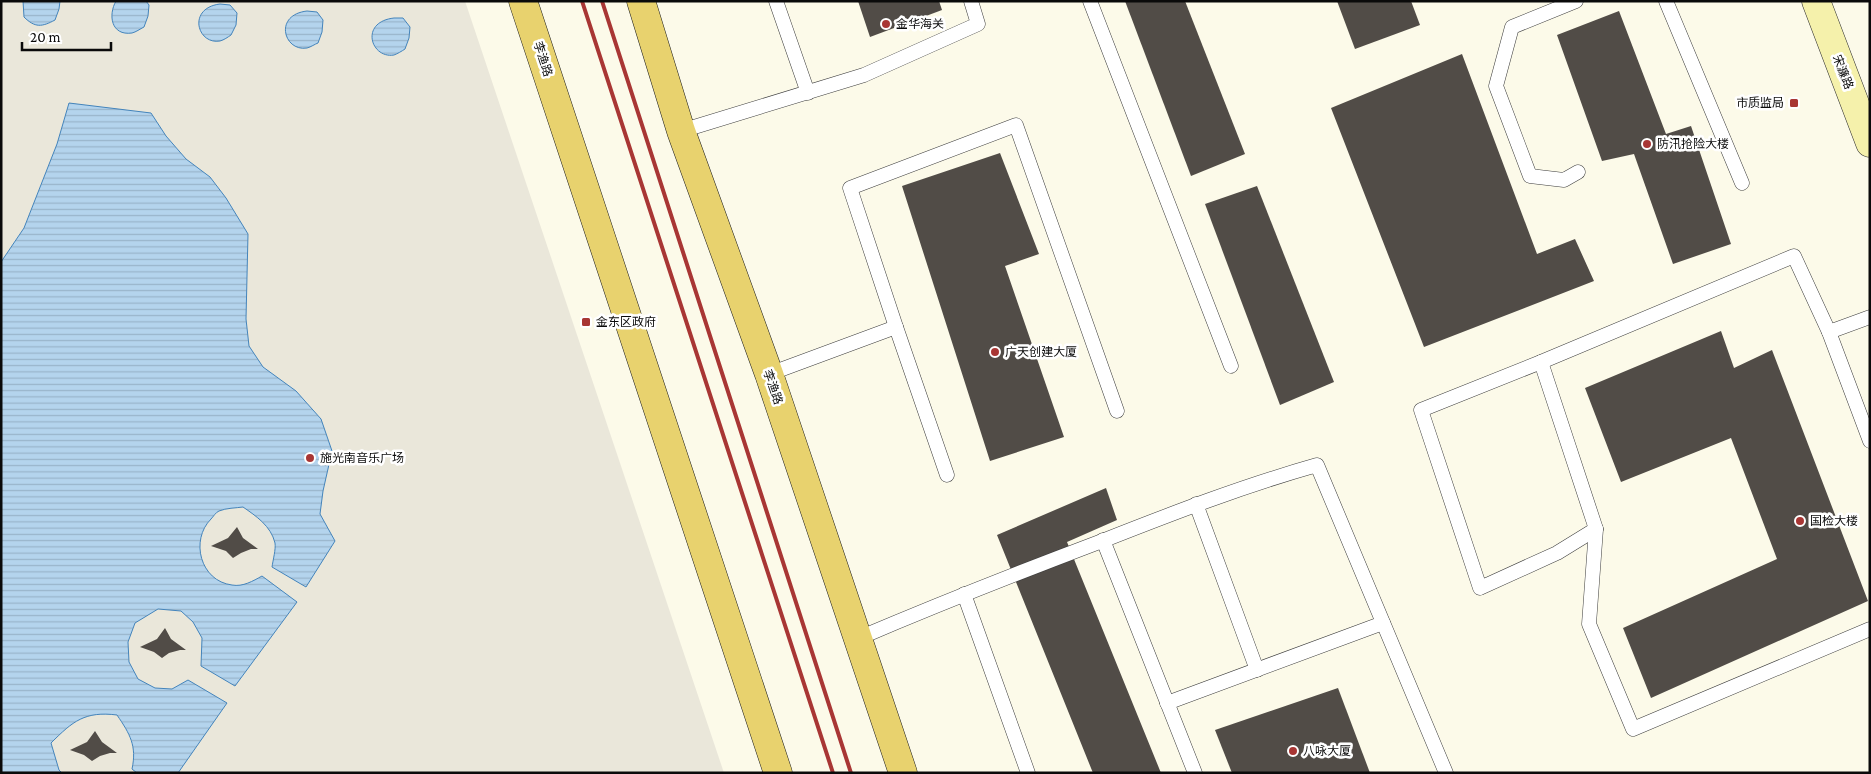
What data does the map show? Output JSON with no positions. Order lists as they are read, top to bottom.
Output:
{
  "streets": {
    "main road": ["李渔路"],
    "street": ["宋濂路"]
  },
  "places": {
    "other": [
      "金华海关",
      "防汛抢险大楼",
      "广天创建大厦",
      "施光南音乐广场",
      "国检大楼",
      "八咏大厦"
    ],
    "transit": ["市质监局", "金东区政府"]
  },
  "scale_bar": "20 m"
}
